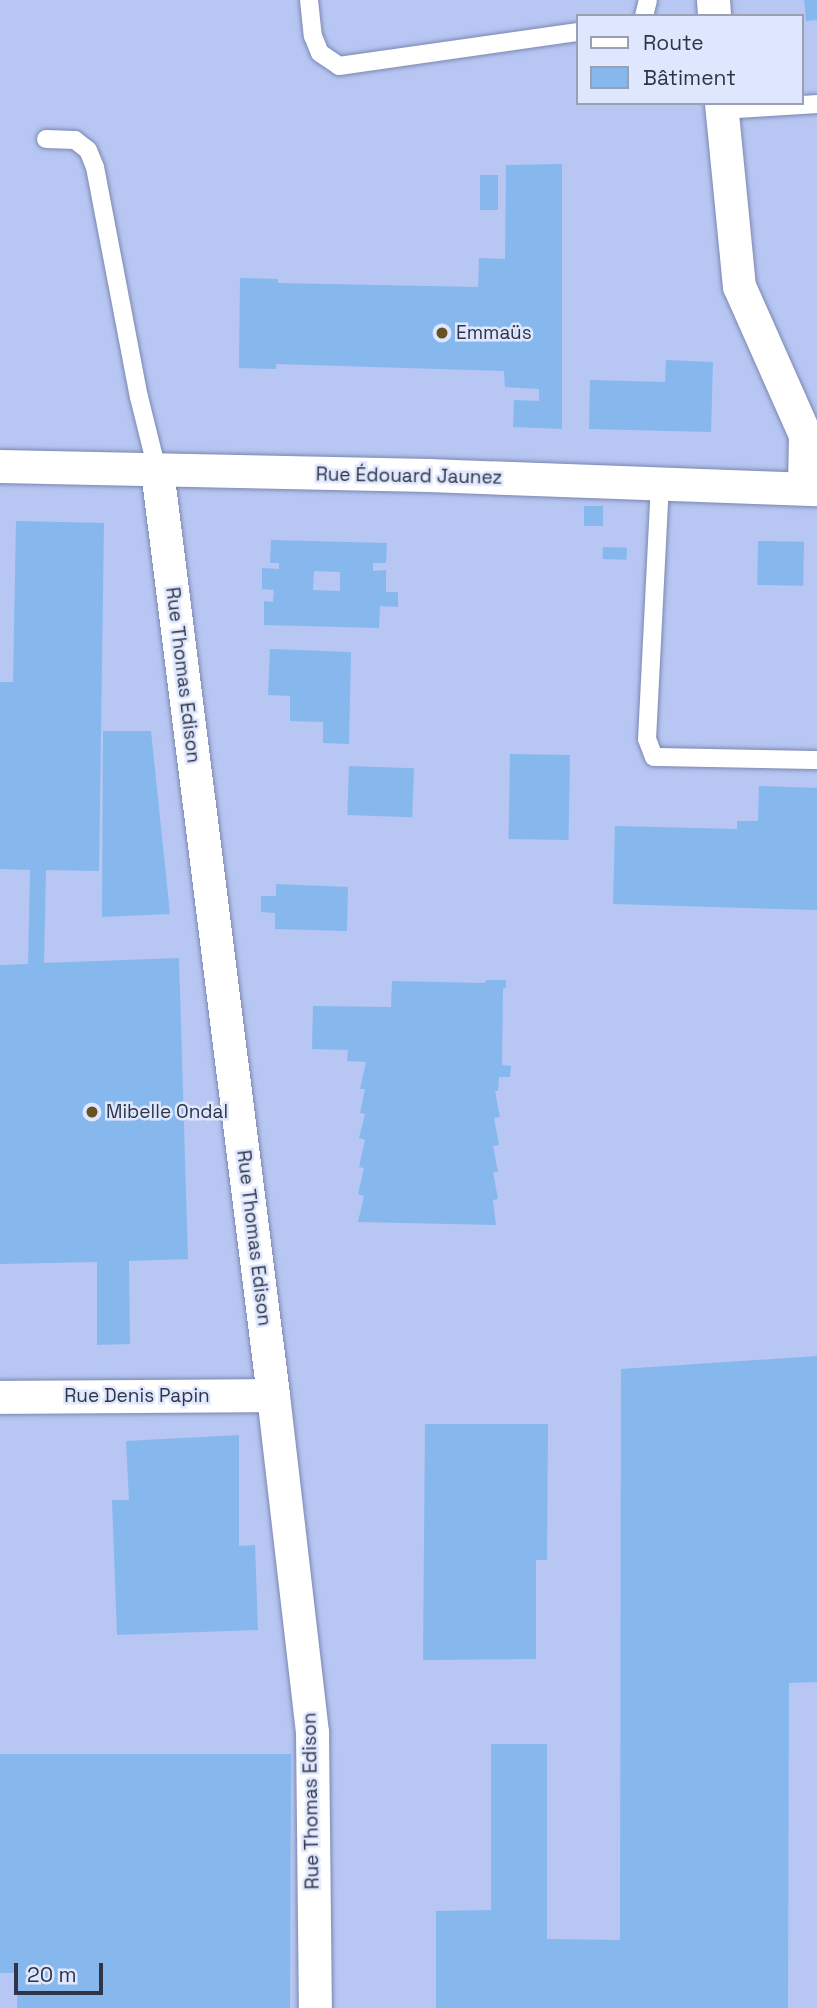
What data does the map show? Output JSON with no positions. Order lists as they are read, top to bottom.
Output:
{
  "streets": {
    "street": ["Rue Édouard Jaunez", "Rue Thomas Edison", "Rue Denis Papin"]
  },
  "crossings": [
    ["Rue Édouard Jaunez", "Rue Thomas Edison"],
    ["Rue Thomas Edison", "Rue Denis Papin"]
  ],
  "places": ["Emmaüs", "Mibelle Ondal"],
  "legend": ["Route", "Bâtiment"],
  "scale_bar": "20 m"
}
